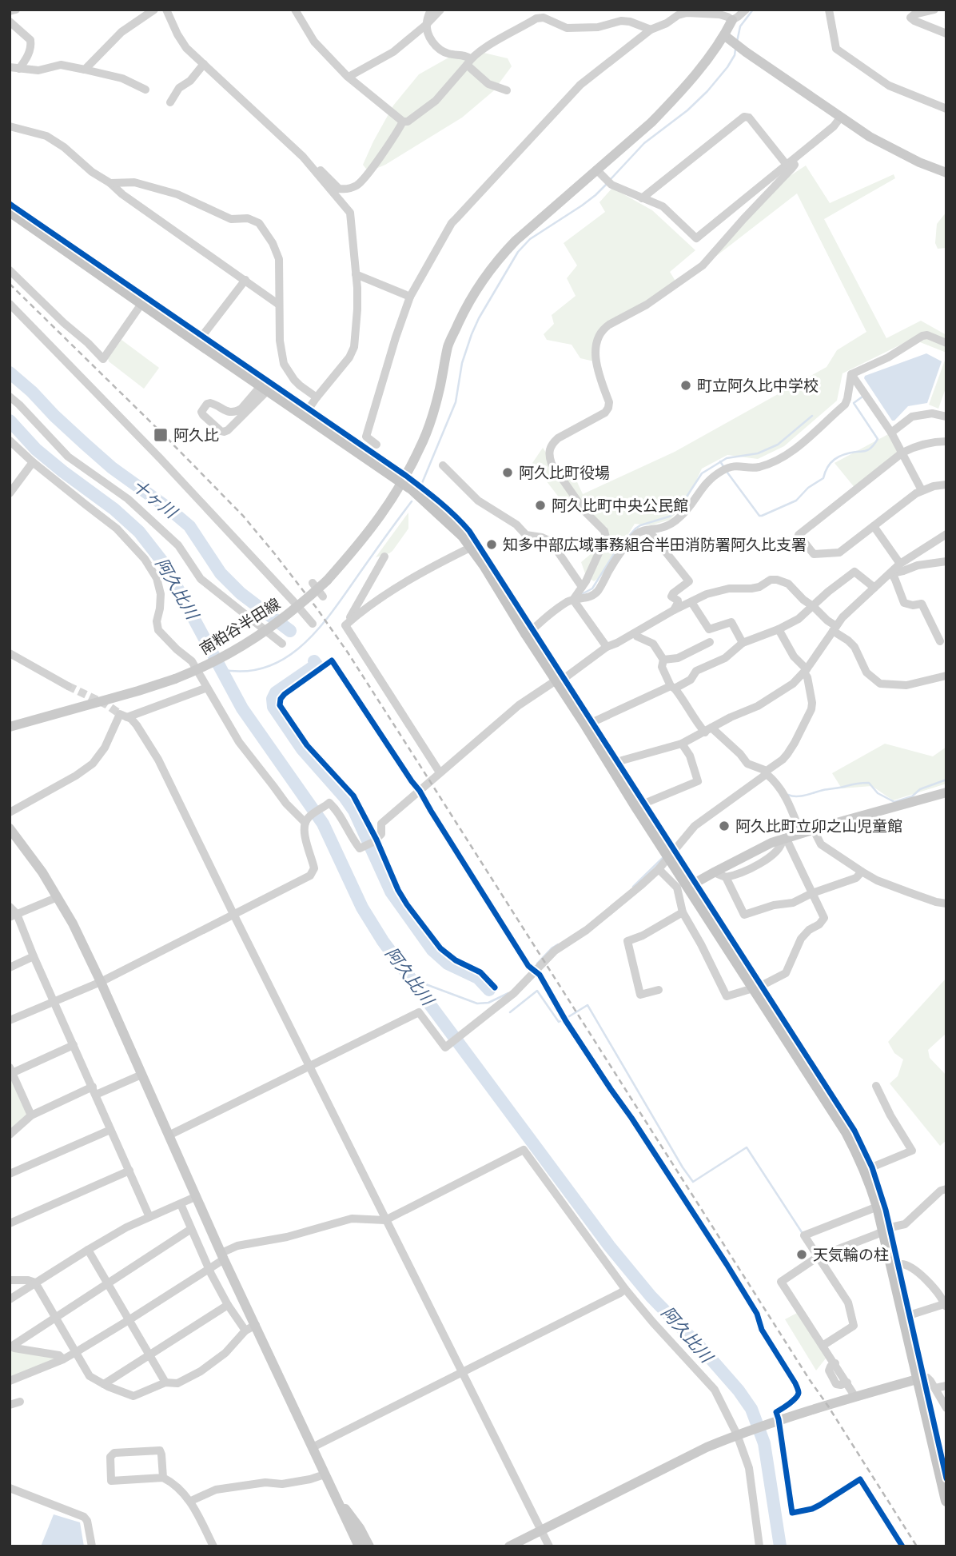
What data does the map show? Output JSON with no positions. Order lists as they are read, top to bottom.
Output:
{
  "streets": {
    "street": ["南粕谷半田線"]
  },
  "water": ["十ヶ川", "阿久比川"],
  "places": {
    "other": [
      "町立阿久比中学校",
      "阿久比町役場",
      "阿久比町中央公民館",
      "知多中部広域事務組合半田消防署阿久比支署",
      "阿久比町立卯之山児童館",
      "天気輪の柱"
    ],
    "transit": ["阿久比"]
  }
}
